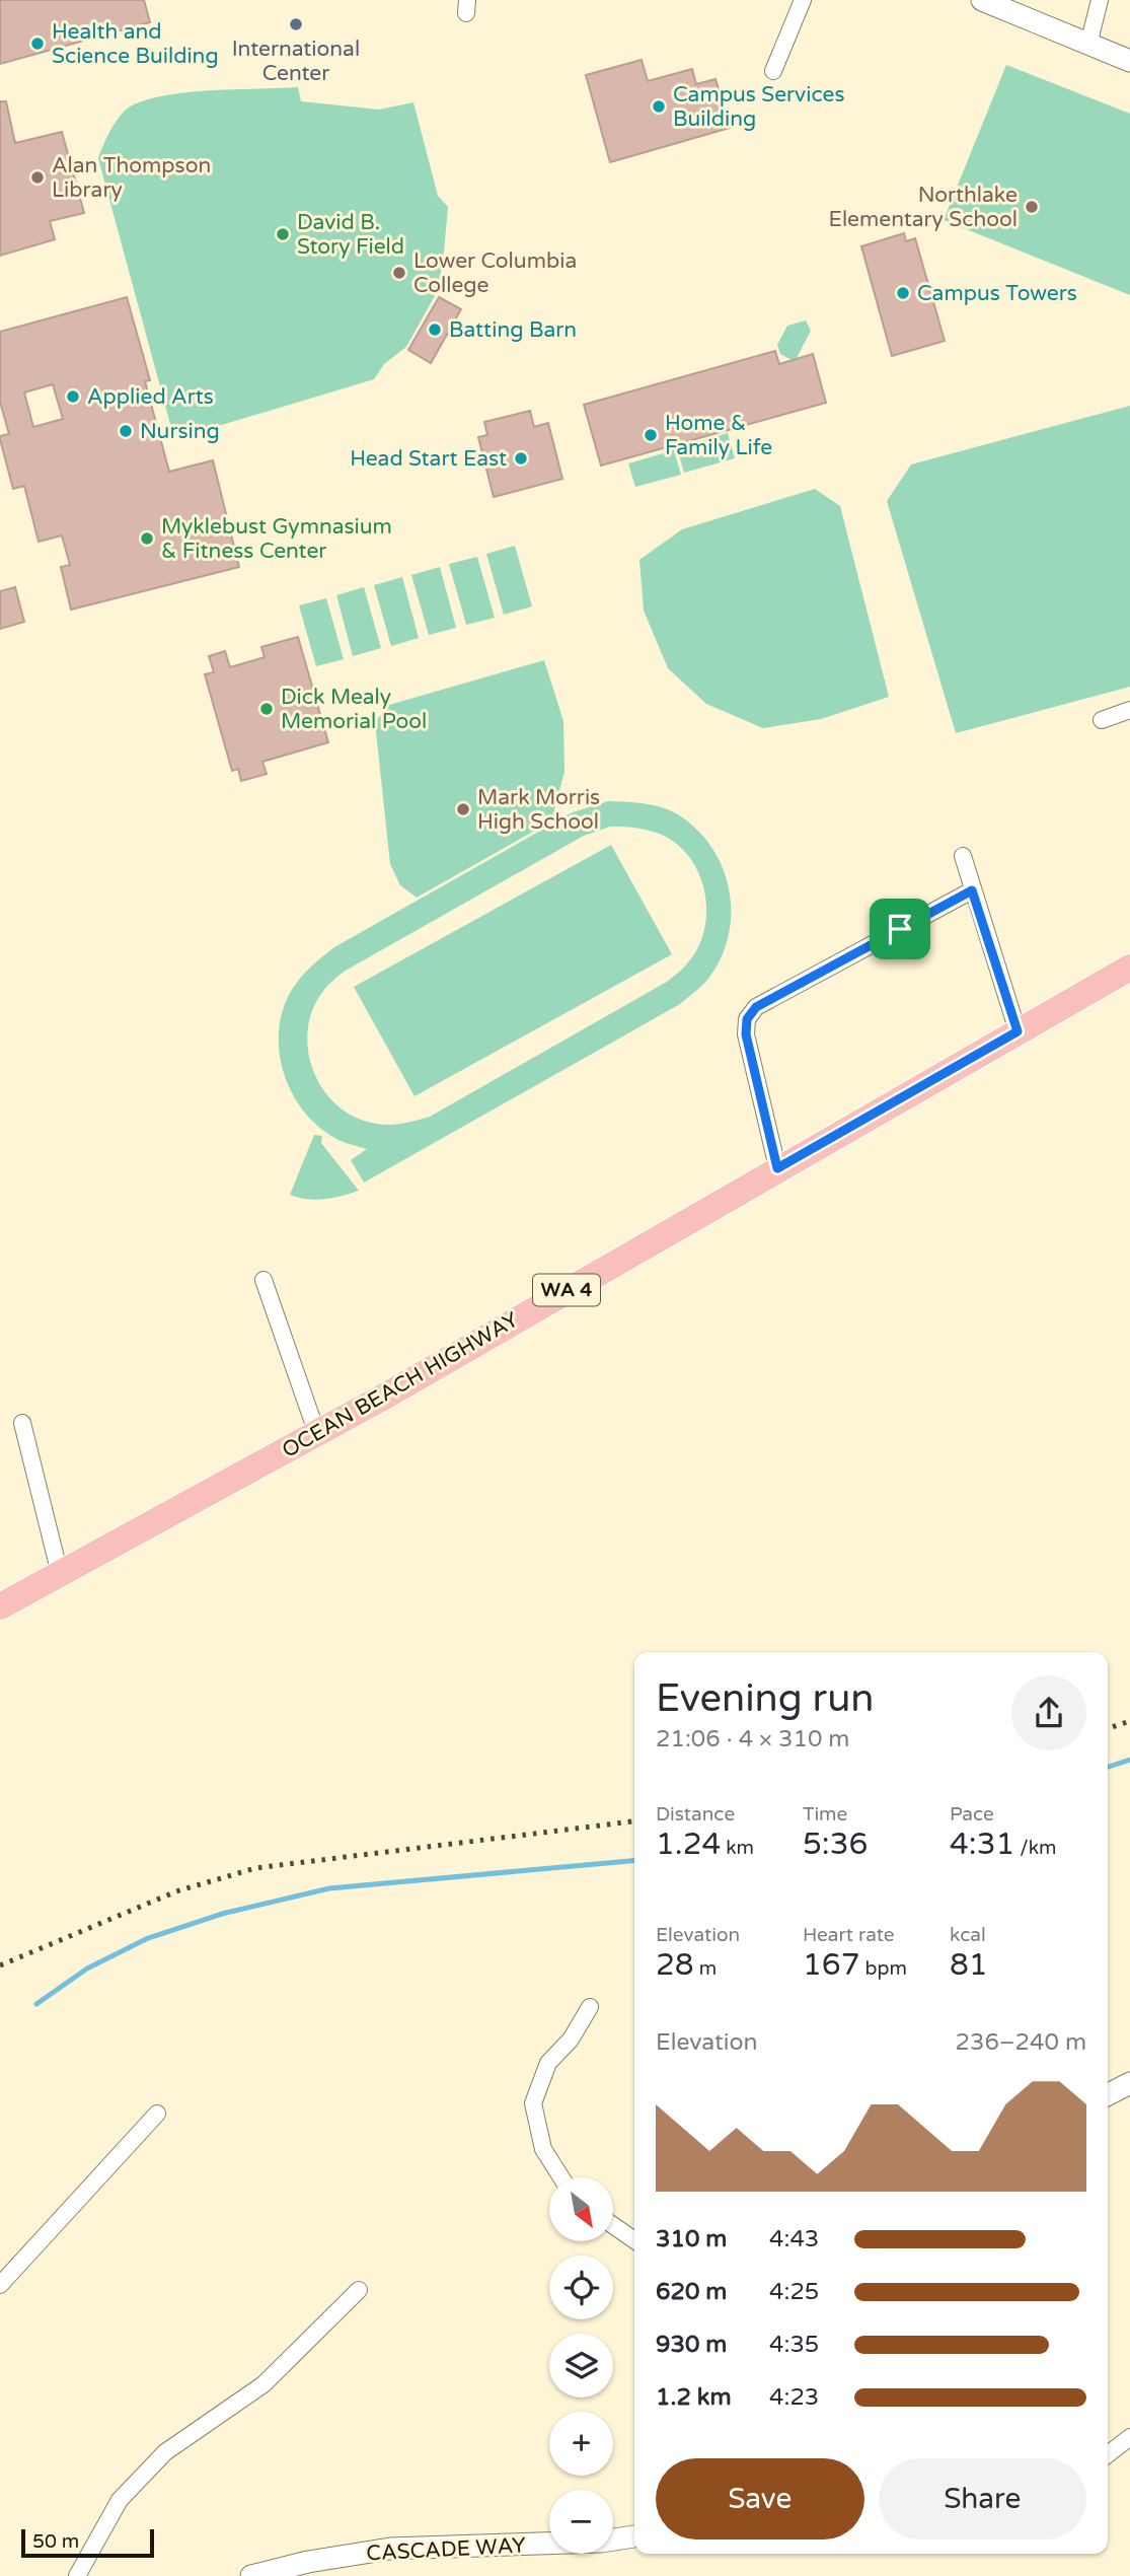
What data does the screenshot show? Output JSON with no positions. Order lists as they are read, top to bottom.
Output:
{
  "streets": {
    "main road": ["WA 4", "OCEAN BEACH HIGHWAY"],
    "street": ["CASCADE WAY"]
  },
  "places": [
    "International Center",
    "Health and Science Building",
    "Campus Services Building",
    "Alan Thompson Library",
    "Northlake Elementary School",
    "David B. Story Field",
    "Lower Columbia College",
    "Campus Towers",
    "Batting Barn",
    "Applied Arts",
    "Nursing",
    "Home & Family Life",
    "Head Start East",
    "Myklebust Gymnasium & Fitness Center",
    "Dick Mealy Memorial Pool",
    "Mark Morris High School"
  ],
  "scale_bar": "50 m",
  "north": "bottom right",
  "page": {
    "heading": ["Evening run", "21:06 · 4 × 310 m"],
    "stats": [
      ["Distance", "1.24 km"],
      ["Time", "5:36"],
      ["Pace", "4:31 /km"],
      ["Elevation", "28 m"],
      ["Heart rate", "167 bpm"],
      ["kcal", "81"]
    ],
    "chart": ["Elevation", "236–240 m"],
    "map_buttons": ["+", "−"],
    "list": [
      {
        "name": "310 m",
        "note": "4:43"
      },
      {
        "name": "620 m",
        "note": "4:25"
      },
      {
        "name": "930 m",
        "note": "4:35"
      },
      {
        "name": "1.2 km",
        "note": "4:23"
      }
    ],
    "buttons": ["Save", "Share"],
    "scale": "50 m"
  }
}
